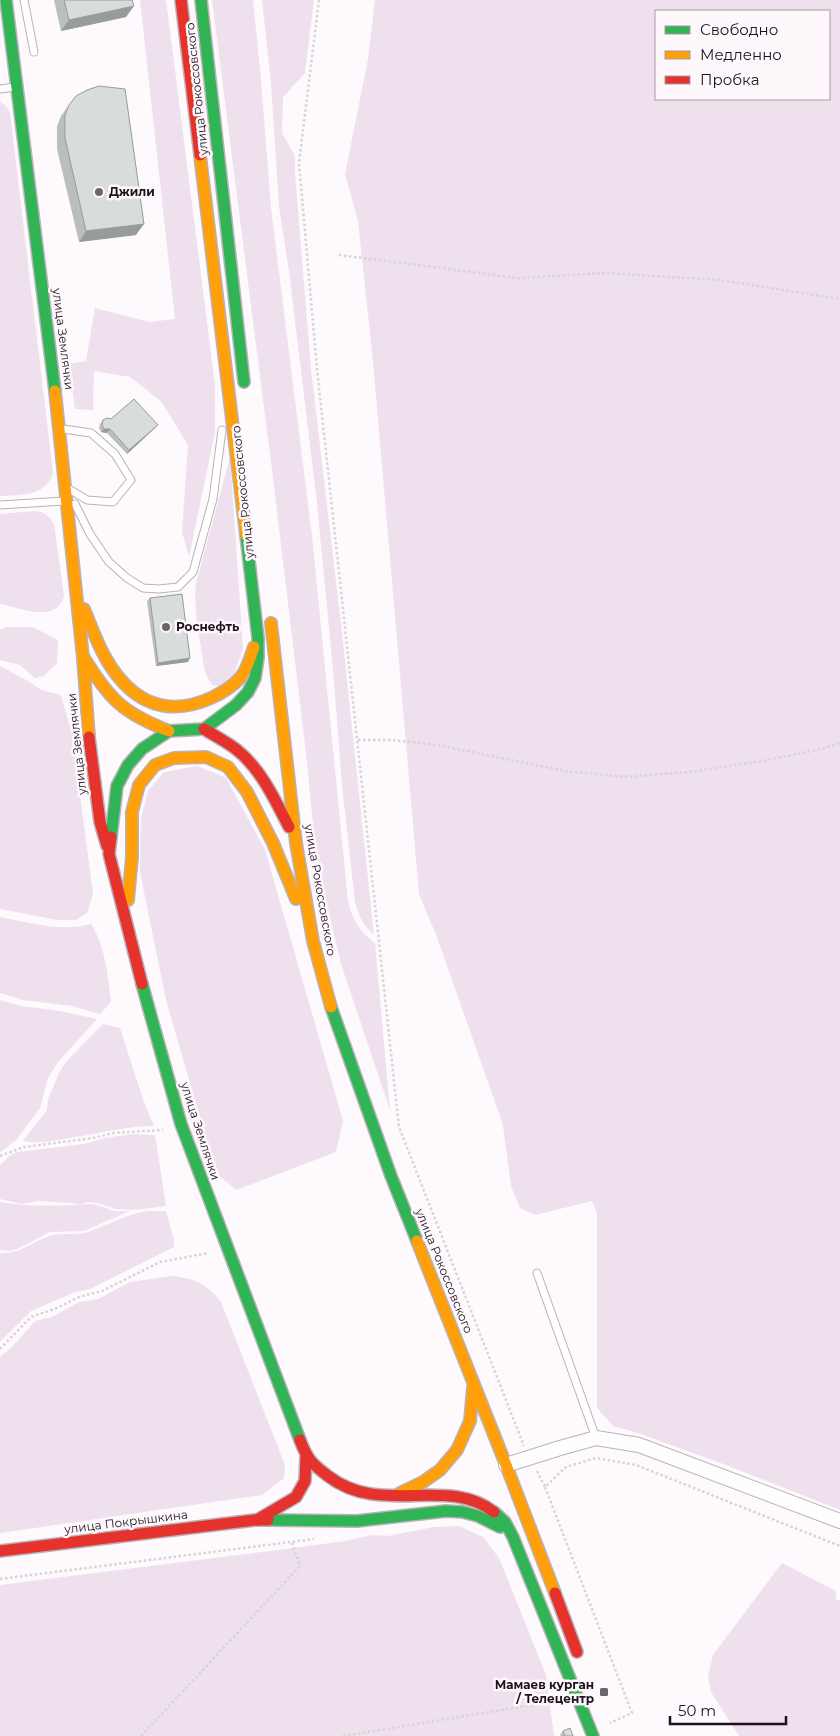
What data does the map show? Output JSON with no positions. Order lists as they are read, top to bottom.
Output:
{
  "streets": {
    "main road": ["улица Рокоссовского", "улица Землячки", "улица Покрышкина"]
  },
  "places": {
    "other": ["Джили", "Роснефть"],
    "transit": ["Мамаев курган / Телецентр"]
  },
  "legend": ["Свободно", "Медленно", "Пробка"],
  "scale_bar": "50 m"
}
